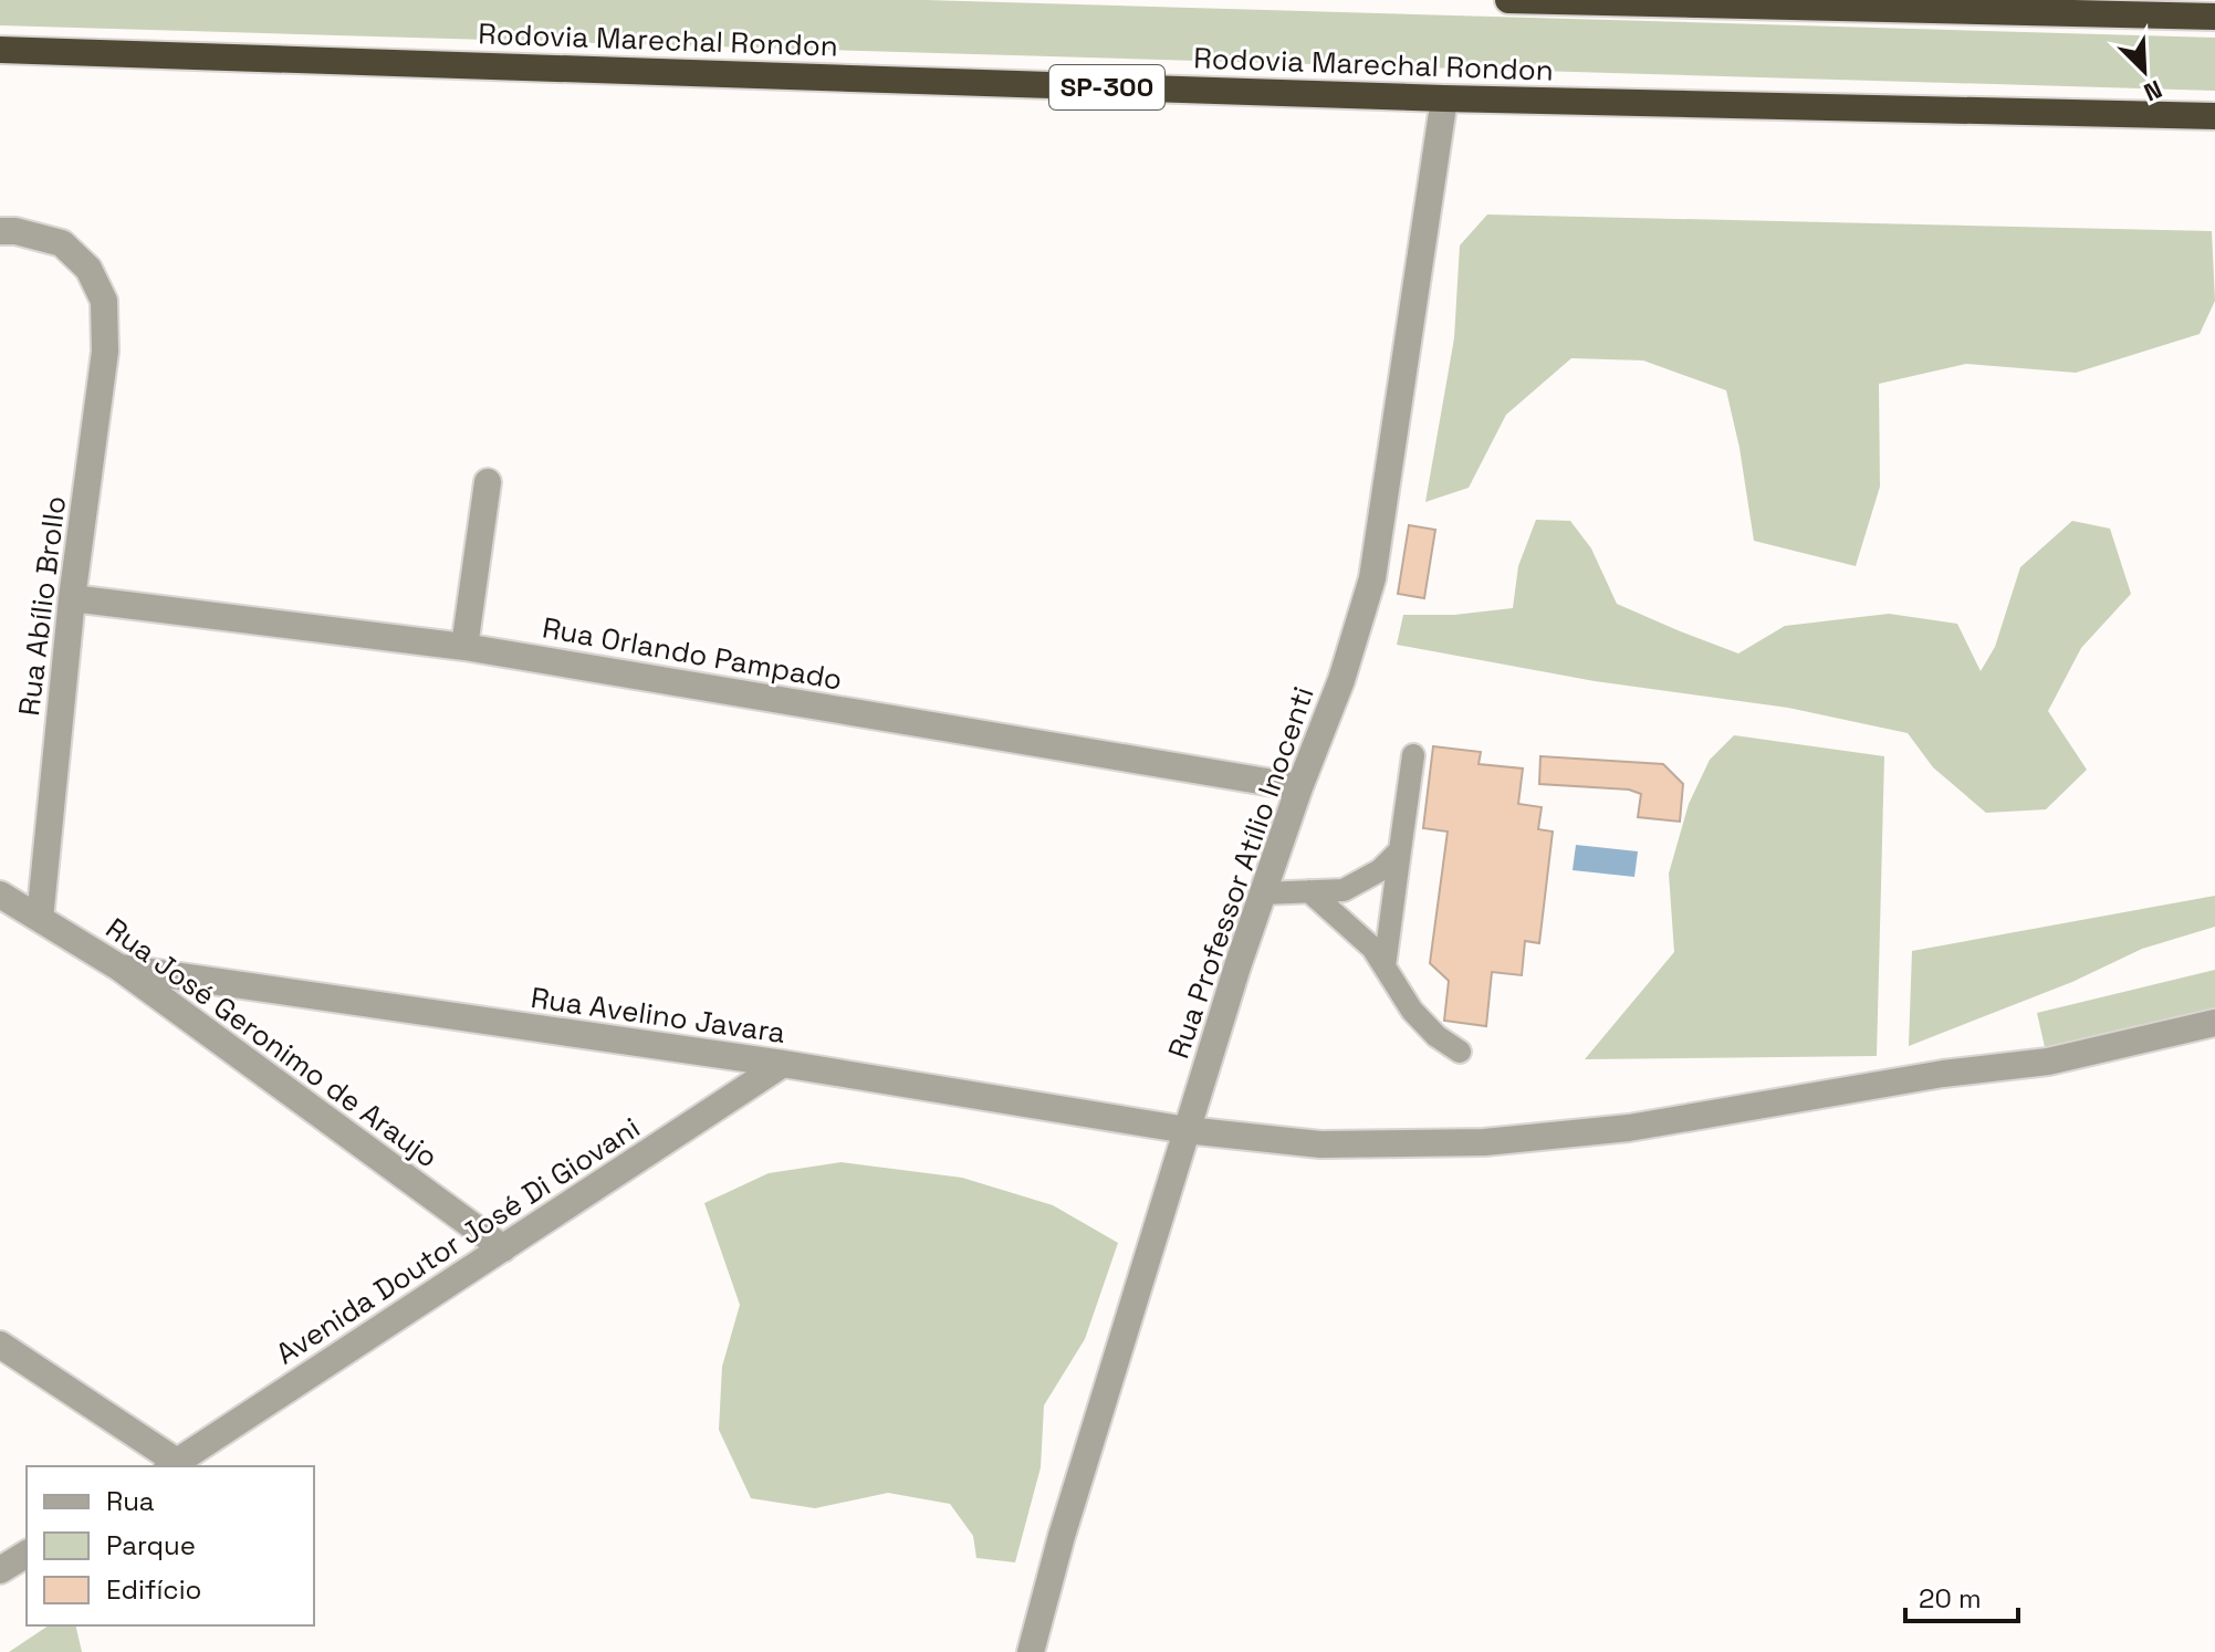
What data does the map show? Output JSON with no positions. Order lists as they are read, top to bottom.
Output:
{
  "streets": {
    "highway": ["Rodovia Marechal Rondon", "SP-300"],
    "street": [
      "Rua Abílio Brollo",
      "Rua Orlando Pampado",
      "Rua Professor Atílio Inocenti",
      "Rua Avelino Javara",
      "Rua José Geronimo de Araujo",
      "Avenida Doutor José Di Giovani"
    ]
  },
  "crossings": [
    ["Rodovia Marechal Rondon", "Rua Professor Atílio Inocenti"],
    ["Rua Abílio Brollo", "Rua Orlando Pampado"],
    ["Rua Abílio Brollo", "Rua José Geronimo de Araujo"],
    ["Rua Orlando Pampado", "Rua Professor Atílio Inocenti"],
    ["Rua Professor Atílio Inocenti", "Rua Avelino Javara"],
    ["Rua Avelino Javara", "Rua José Geronimo de Araujo"],
    ["Rua Avelino Javara", "Avenida Doutor José Di Giovani"],
    ["Rua José Geronimo de Araujo", "Avenida Doutor José Di Giovani"]
  ],
  "legend": ["Rua", "Parque", "Edifício"],
  "scale_bar": "20 m",
  "north": "bottom right"
}
